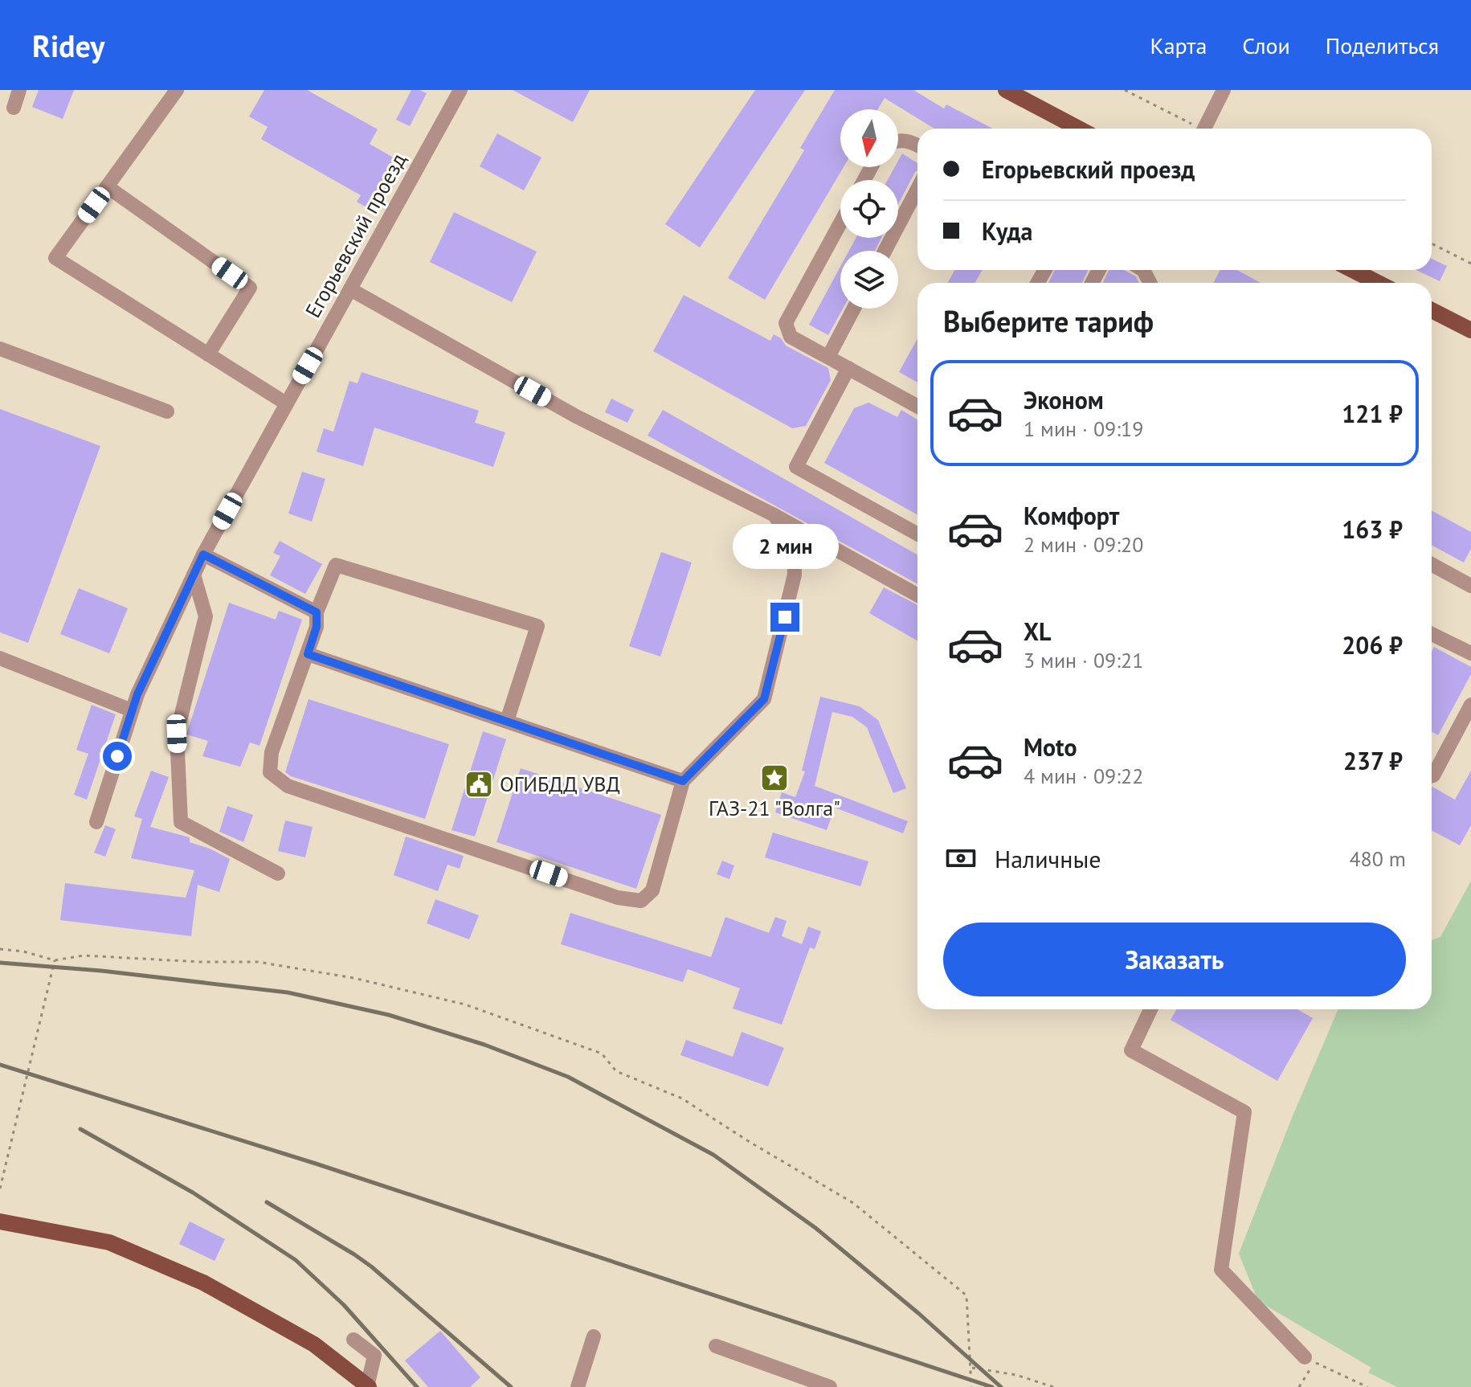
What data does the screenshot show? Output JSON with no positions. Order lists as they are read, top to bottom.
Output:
{
  "streets": {
    "street": ["Егорьевский проезд"]
  },
  "places": {
    "place": ["ГАЗ-21 \"Волга\""],
    "public building": ["ОГИБДД УВД"]
  },
  "north": "bottom",
  "page": {
    "header": "Ridey",
    "nav": ["Карта", "Слои", "Поделиться"],
    "banner": ["Егорьевский проезд", "Куда"],
    "heading": "Выберите тариф",
    "list": [
      {
        "name": "Эконом",
        "note": "1 мин · 09:19",
        "value": "121 ₽"
      },
      {
        "name": "Комфорт",
        "note": "2 мин · 09:20",
        "value": "163 ₽"
      },
      {
        "name": "XL",
        "note": "3 мин · 09:21",
        "value": "206 ₽"
      },
      {
        "name": "Moto",
        "note": "4 мин · 09:22",
        "value": "237 ₽"
      }
    ],
    "bubble": "2 мин",
    "pay": ["Наличные", "480 m"],
    "buttons": "Заказать"
  }
}
